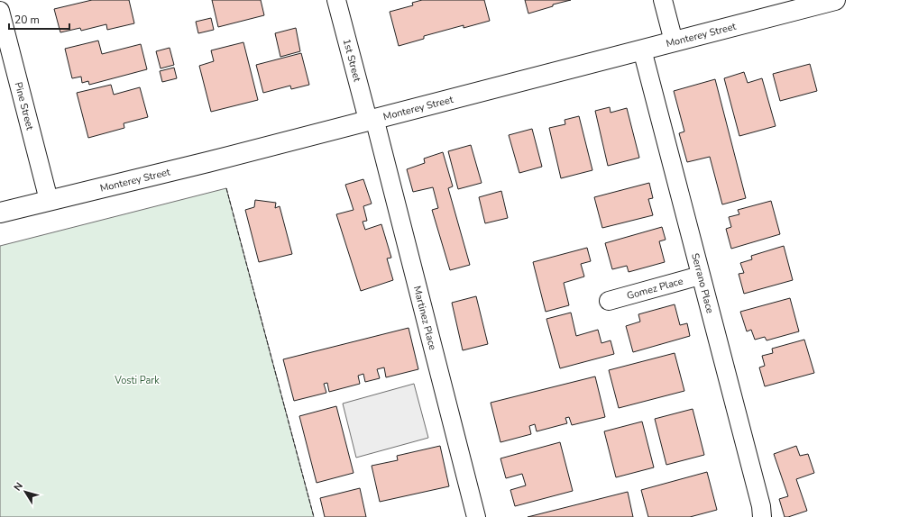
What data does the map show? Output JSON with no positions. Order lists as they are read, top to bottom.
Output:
{
  "streets": {
    "street": [
      "Monterey Street",
      "1st Street",
      "Pine Street",
      "Serrano Place",
      "Gomez Place",
      "Martinez Place"
    ]
  },
  "crossings": [
    ["Monterey Street", "1st Street"],
    ["Monterey Street", "Pine Street"],
    ["Monterey Street", "Serrano Place"],
    ["Monterey Street", "Martinez Place"],
    ["1st Street", "Martinez Place"],
    ["Serrano Place", "Gomez Place"]
  ],
  "parks": ["Vosti Park"],
  "scale_bar": "20 m",
  "north": "top left"
}
